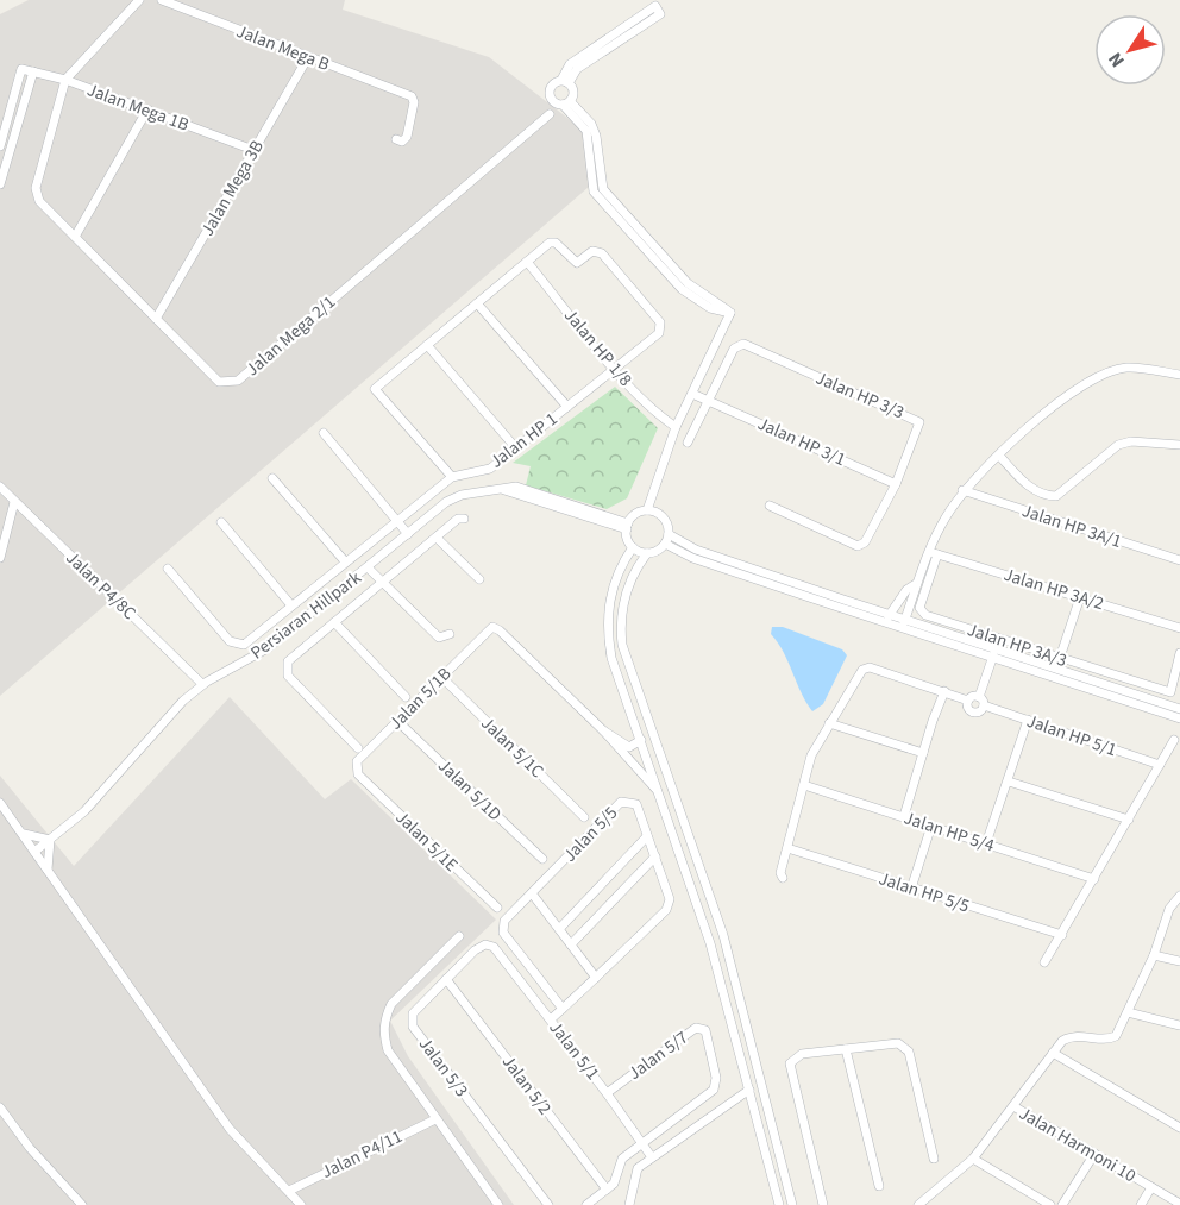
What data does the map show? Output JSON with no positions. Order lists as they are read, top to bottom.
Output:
{
  "streets": {
    "street": [
      "Jalan Mega B",
      "Jalan Mega 1B",
      "Jalan Mega 3B",
      "Jalan Mega 2/1",
      "Jalan HP 1/8",
      "Jalan HP 3/3",
      "Jalan HP 1",
      "Jalan HP 3/1",
      "Jalan HP 3A/1",
      "Jalan P4/8C",
      "Jalan HP 3A/2",
      "Persiaran Hillpark",
      "Jalan HP 3A/3",
      "Jalan 5/1B",
      "Jalan HP 5/1",
      "Jalan 5/1C",
      "Jalan 5/1D",
      "Jalan HP 5/4",
      "Jalan 5/5",
      "Jalan 5/1E",
      "Jalan HP 5/5",
      "Jalan 5/1",
      "Jalan 5/7",
      "Jalan 5/3",
      "Jalan 5/2",
      "Jalan Harmoni 10",
      "Jalan P4/11"
    ]
  },
  "crossings": [
    ["Jalan Mega B", "Jalan Mega 3B"],
    ["Jalan Mega 1B", "Jalan Mega 3B"],
    ["Jalan Mega 1B", "Jalan Mega 2/1"],
    ["Jalan Mega 3B", "Jalan Mega 2/1"],
    ["Jalan HP 1/8", "Jalan HP 1"],
    ["Jalan HP 3/3", "Jalan HP 3/1"],
    ["Jalan P4/8C", "Persiaran Hillpark"],
    ["Jalan HP 3A/2", "Jalan HP 3A/3"],
    ["Jalan 5/1B", "Jalan 5/1C"],
    ["Jalan 5/1B", "Jalan 5/1D"],
    ["Jalan 5/1B", "Jalan 5/1E"],
    ["Jalan 5/5", "Jalan 5/1"],
    ["Jalan 5/1", "Jalan 5/7"],
    ["Jalan 5/1", "Jalan 5/3"],
    ["Jalan 5/3", "Jalan 5/2"]
  ],
  "north": "bottom left"
}
